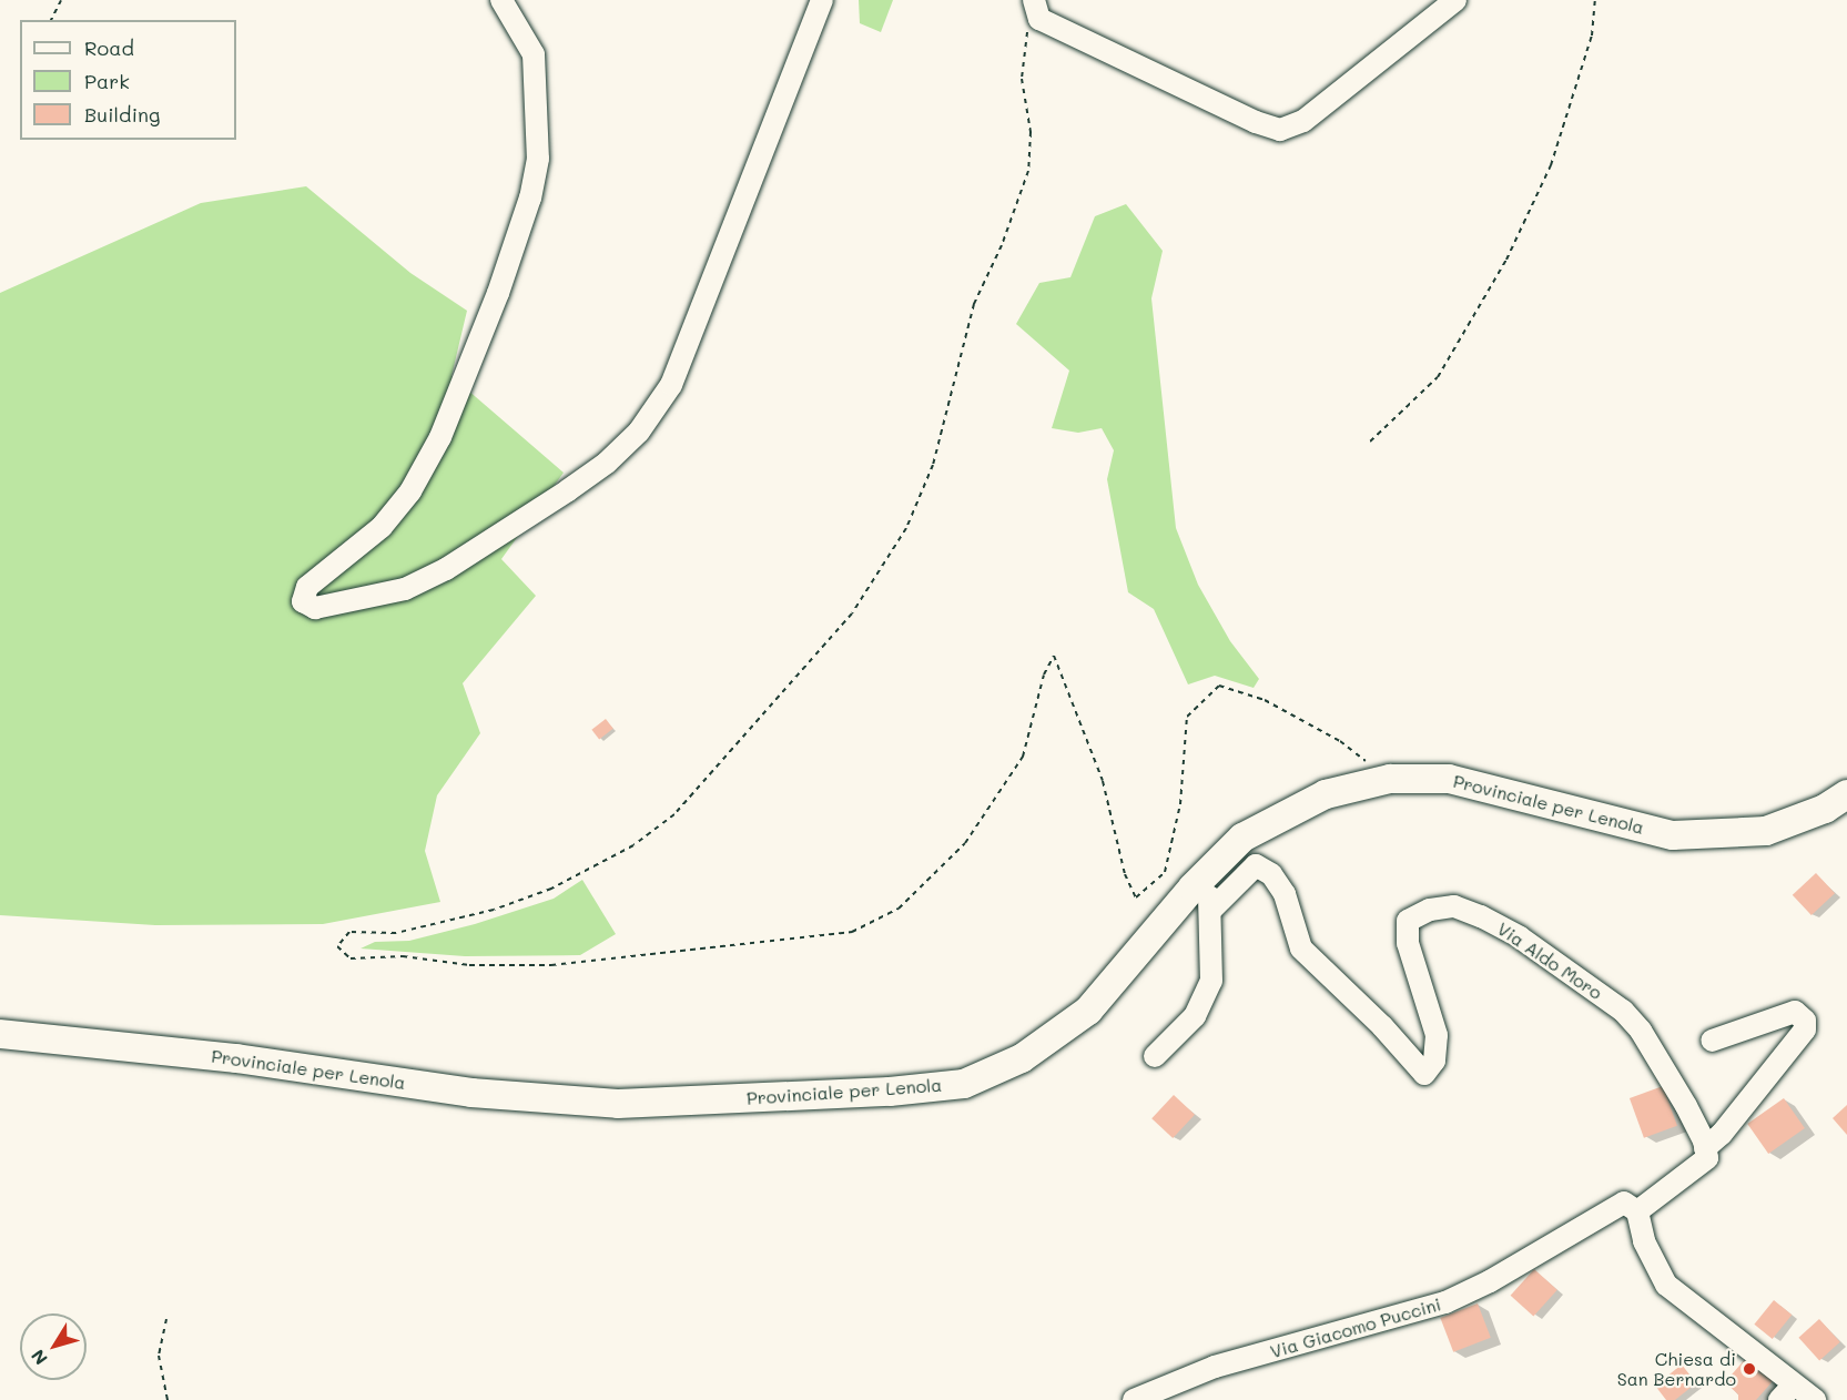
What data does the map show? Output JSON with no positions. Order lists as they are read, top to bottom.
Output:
{
  "streets": {
    "main road": ["Provinciale per Lenola"],
    "street": ["Via Aldo Moro", "Via Giacomo Puccini"]
  },
  "places": ["Chiesa di San Bernardo"],
  "legend": ["Road", "Park", "Building"],
  "north": "bottom left"
}
